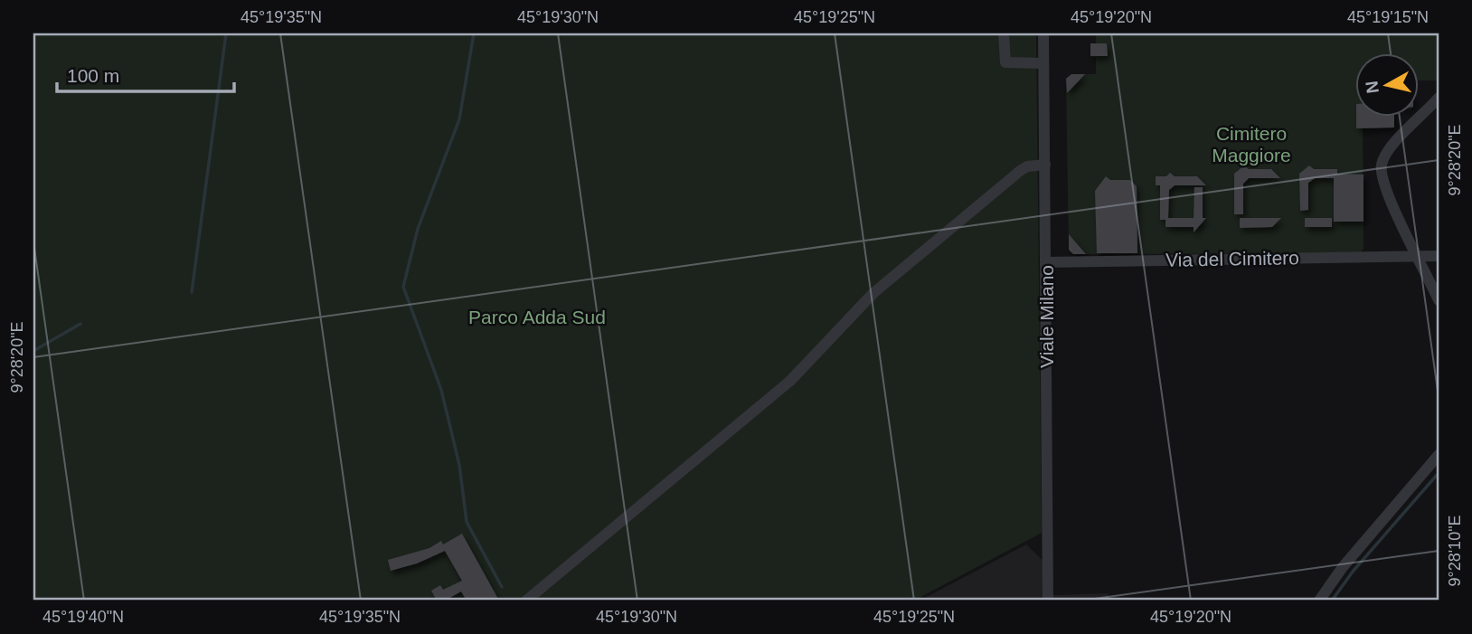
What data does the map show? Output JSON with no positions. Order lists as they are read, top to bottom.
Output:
{
  "streets": {
    "street": ["Via del Cimitero", "Viale Milano"]
  },
  "crossings": [
    ["Via del Cimitero", "Viale Milano"]
  ],
  "parks": ["Cimitero Maggiore", "Parco Adda Sud"],
  "scale_bar": "100 m",
  "north": "left",
  "coordinates": [
    "45°19'35\"N",
    "45°19'30\"N",
    "45°19'25\"N",
    "45°19'20\"N",
    "45°19'15\"N",
    "9°28'20\"E",
    "9°28'10\"E",
    "45°19'40\"N"
  ]
}
